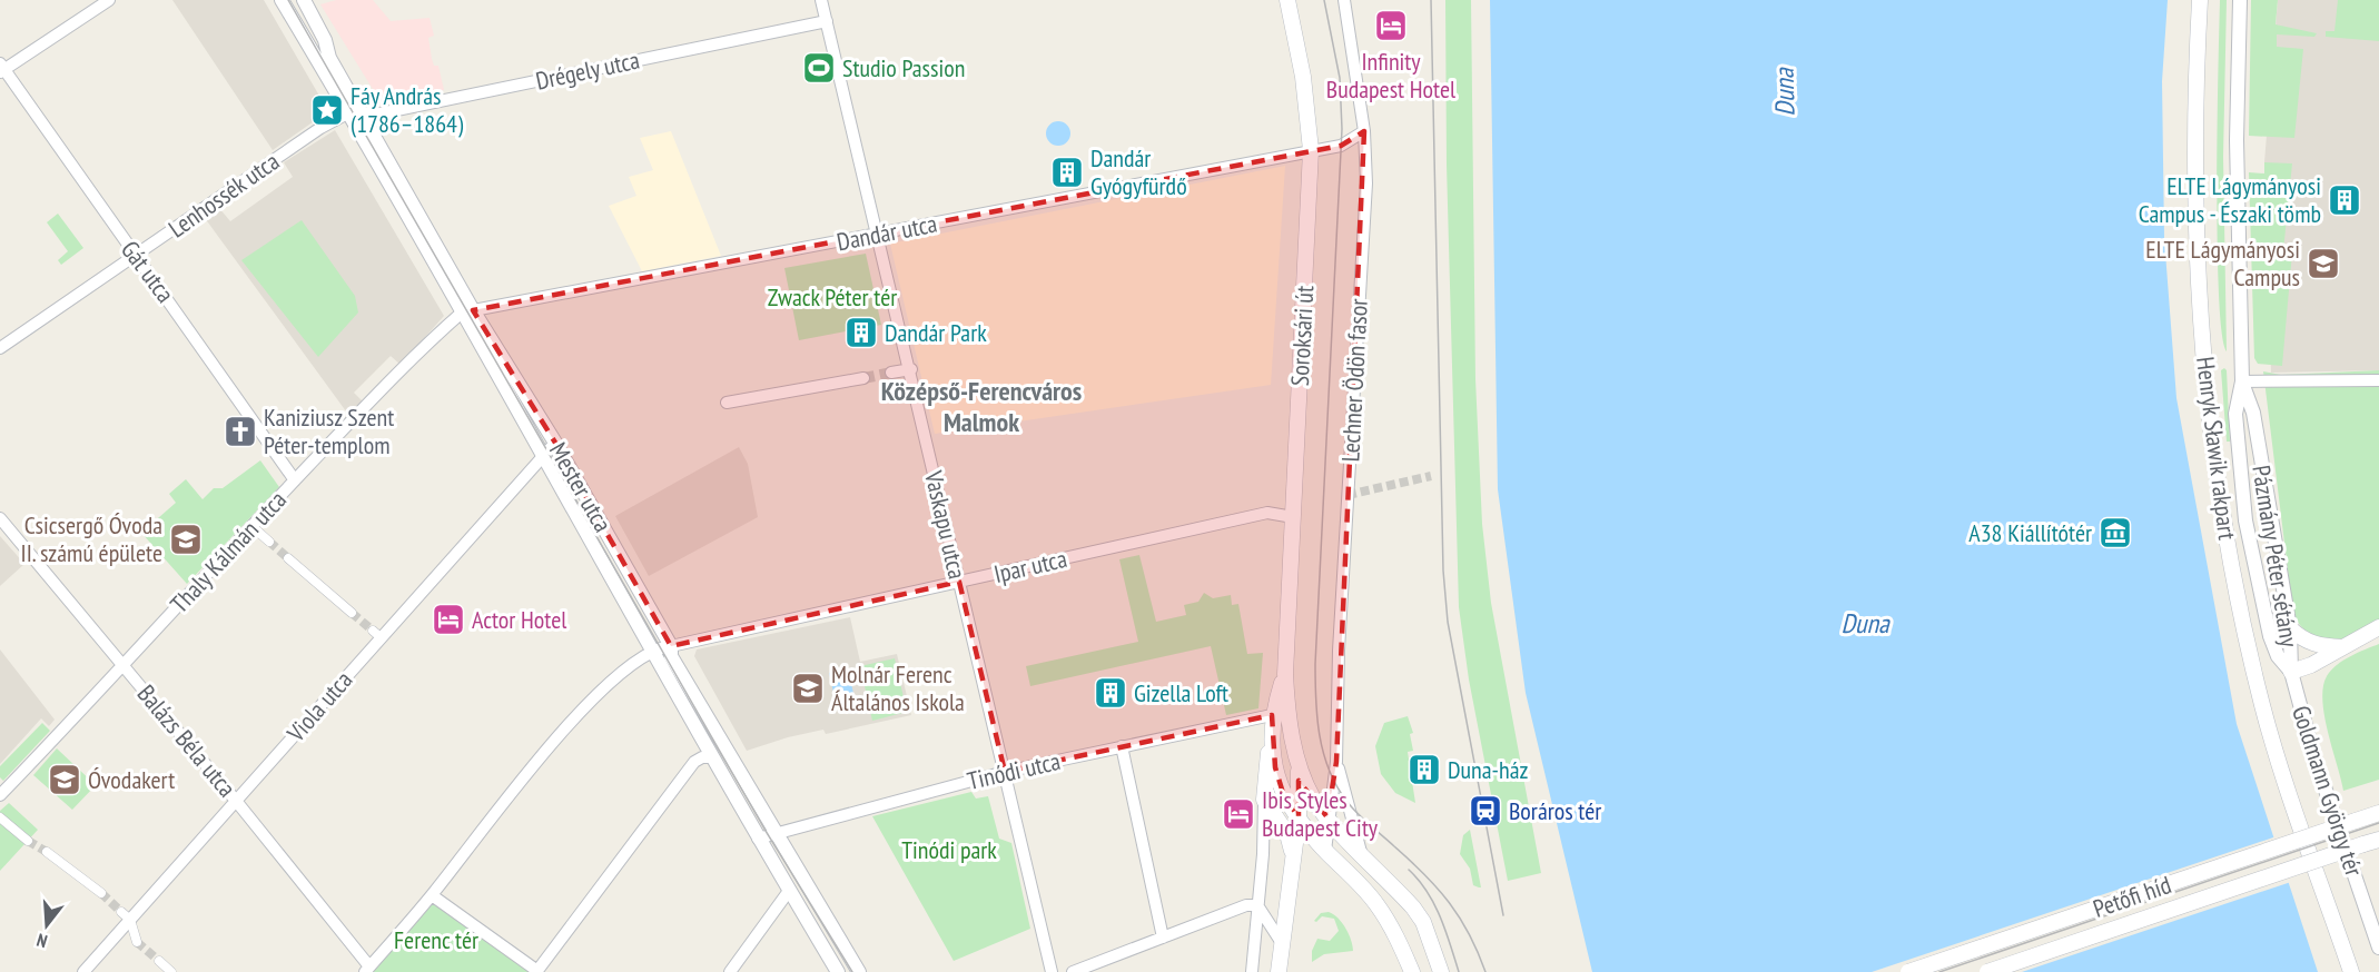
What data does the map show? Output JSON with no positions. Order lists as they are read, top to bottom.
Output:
{
  "streets": {
    "main road": ["Soroksári út", "Henryk Sławik rakpart", "Petőfi híd"],
    "street": [
      "Drégely utca",
      "Lenhossék utca",
      "Dandár utca",
      "Gát utca",
      "Lechner Ödön fasor",
      "Mester utca",
      "Vaskapu utca",
      "Thaly Kálmán utca",
      "Pázmány Péter sétány",
      "Ipar utca",
      "Viola utca",
      "Balázs Béla utca",
      "Tinódi utca",
      "Goldmann György tér"
    ]
  },
  "crossings": [
    ["Drégely utca", "Lenhossék utca"],
    ["Drégely utca", "Mester utca"],
    ["Drégely utca", "Vaskapu utca"],
    ["Lenhossék utca", "Gát utca"],
    ["Lenhossék utca", "Mester utca"],
    ["Dandár utca", "Soroksári út"],
    ["Dandár utca", "Lechner Ödön fasor"],
    ["Dandár utca", "Mester utca"],
    ["Dandár utca", "Vaskapu utca"],
    ["Dandár utca", "Thaly Kálmán utca"],
    ["Gát utca", "Thaly Kálmán utca"],
    ["Soroksári út", "Ipar utca"],
    ["Soroksári út", "Tinódi utca"],
    ["Mester utca", "Thaly Kálmán utca"],
    ["Mester utca", "Ipar utca"],
    ["Mester utca", "Viola utca"],
    ["Mester utca", "Tinódi utca"],
    ["Vaskapu utca", "Ipar utca"],
    ["Vaskapu utca", "Tinódi utca"],
    ["Thaly Kálmán utca", "Balázs Béla utca"],
    ["Pázmány Péter sétány", "Goldmann György tér"],
    ["Viola utca", "Balázs Béla utca"]
  ],
  "districts": ["Középső-Ferencváros Malmok"],
  "water": ["Duna"],
  "parks": ["Zwack Péter tér", "Tinódi park", "Ferenc tér"],
  "places": {
    "hotel": ["Infinity Budapest Hotel", "Actor Hotel", "Ibis Styles Budapest City"],
    "sports": ["Studio Passion"],
    "place": ["Fáy András (1786–1864)"],
    "building": [
      "Dandár Gyógyfürdő",
      "ELTE Lágymányosi Campus - Északi tömb",
      "Dandár Park",
      "Gizella Loft",
      "Duna-ház"
    ],
    "school or university": [
      "ELTE Lágymányosi Campus",
      "Csicsergő Óvoda II. számú épülete",
      "Molnár Ferenc Általános Iskola",
      "Óvodakert"
    ],
    "church": ["Kaniziusz Szent Péter-templom"],
    "museum": ["A38 Kiállítótér"],
    "station": ["Boráros tér"]
  },
  "north": "bottom"
}
